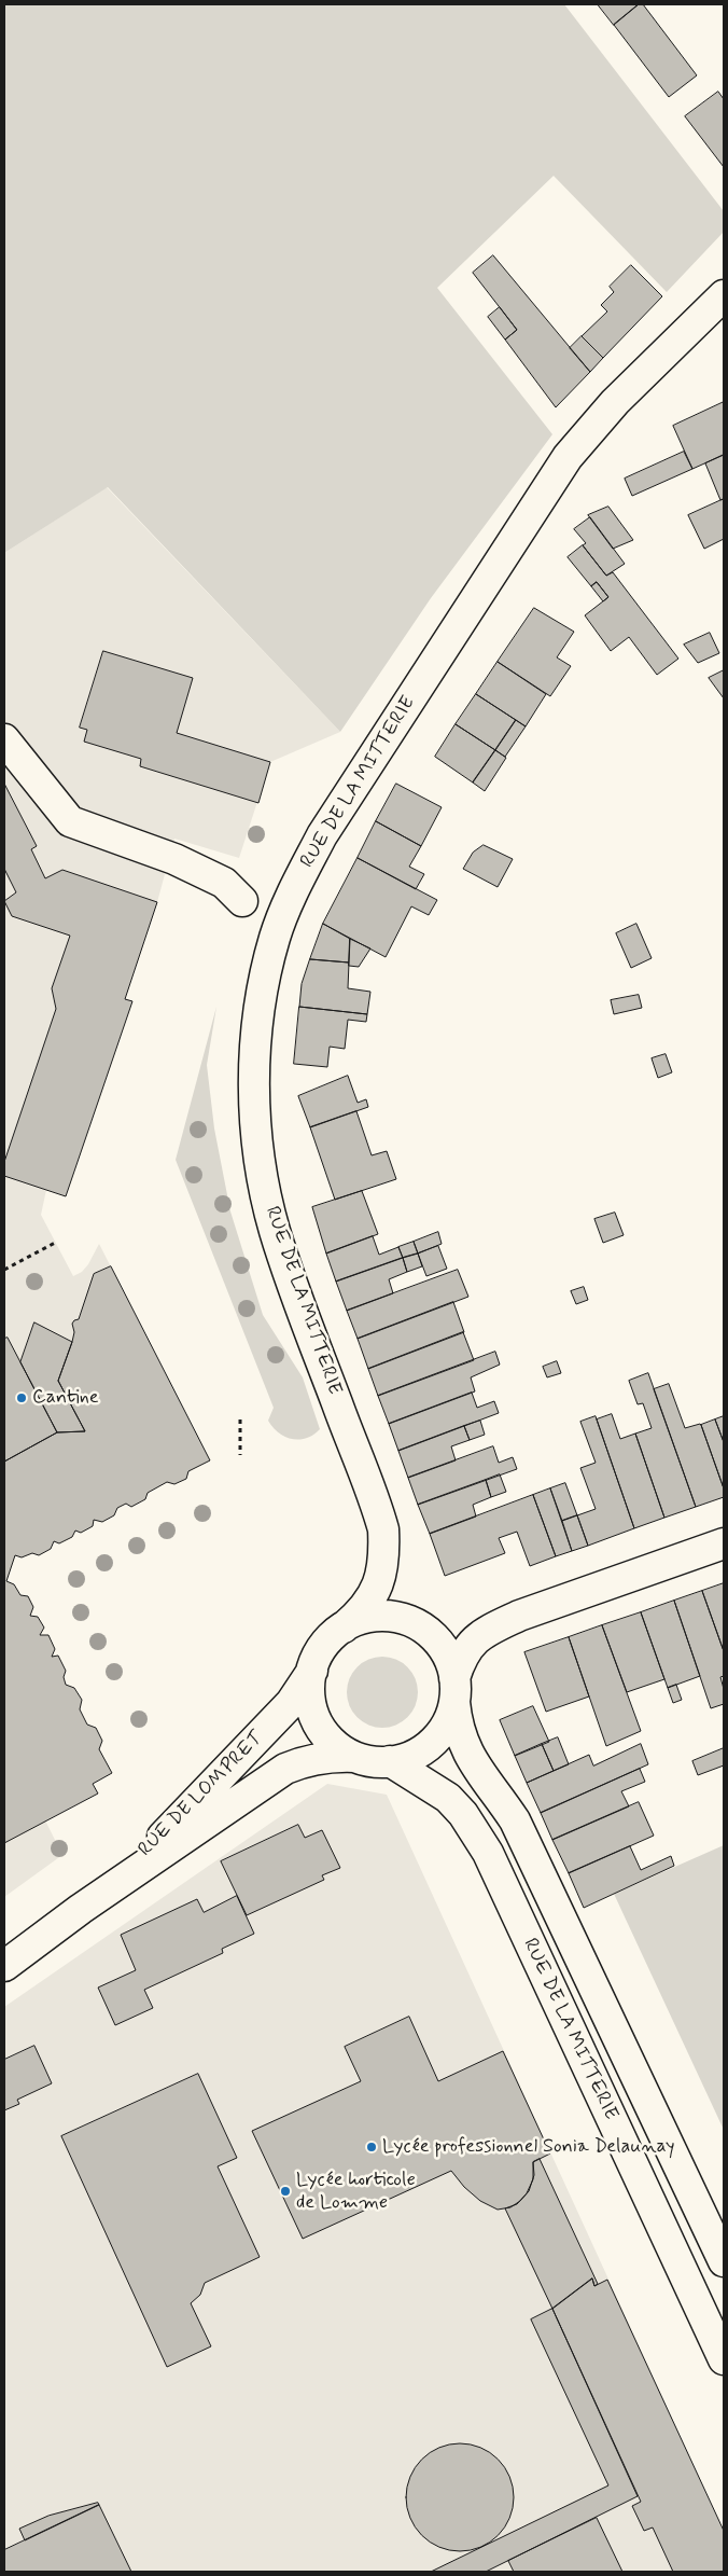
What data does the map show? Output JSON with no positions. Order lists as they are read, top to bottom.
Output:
{
  "streets": {
    "street": ["RUE DE LA MITTERIE", "RUE DE LOMPRET"]
  },
  "crossings": [
    ["RUE DE LA MITTERIE", "RUE DE LOMPRET"]
  ],
  "places": ["Cantine", "Lycée professionnel Sonia Delaunay", "Lycée horticole de Lomme"]
}
